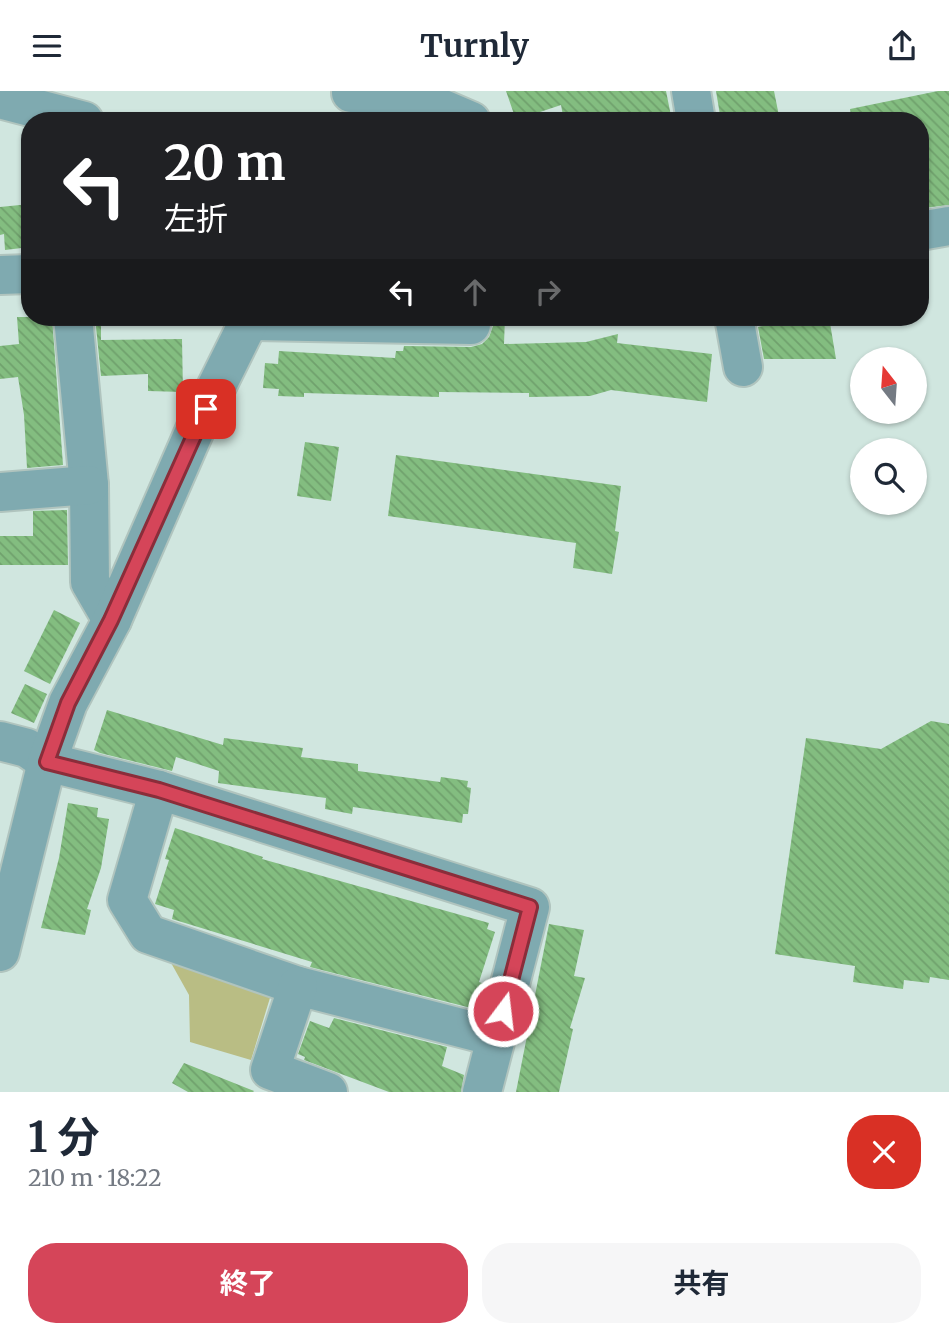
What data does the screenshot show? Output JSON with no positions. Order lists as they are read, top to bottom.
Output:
{
  "north": "top",
  "page": {
    "header": "Turnly",
    "turn": ["20 m", "左折"],
    "heading": ["1 分", "210 m · 18:22"],
    "buttons": ["終了", "共有"]
  }
}
